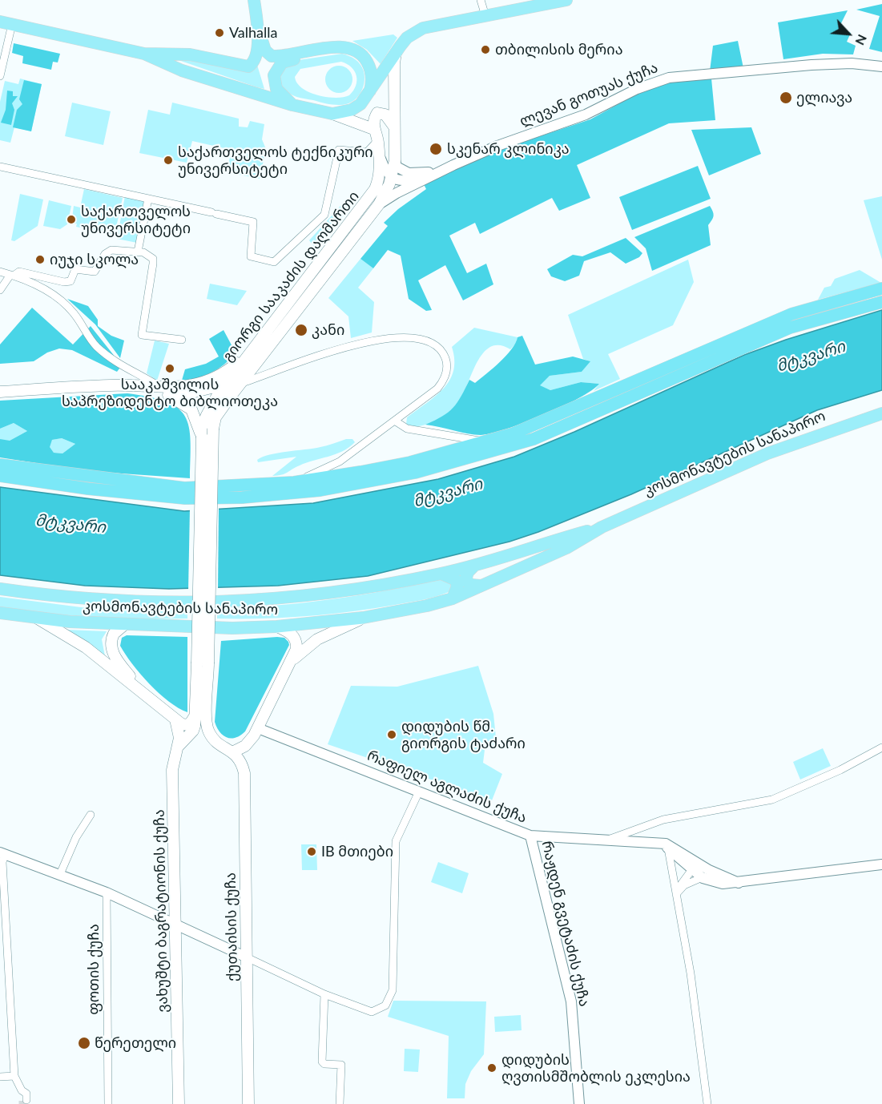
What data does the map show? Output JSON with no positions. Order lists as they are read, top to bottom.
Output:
{
  "streets": {
    "main road": [
      "გიორგი სააკაძის დაღმართი",
      "კოსმონავტების სანაპირო",
      "ვახუშტი ბაგრატიონის ქუჩა",
      "ქუთაისის ქუჩა"
    ],
    "street": [
      "ლევან გოთუას ქუჩა",
      "რაფიელ აგლაძის ქუჩა",
      "რაჟდენ გვეტაძის ქუჩა",
      "ფოთის ქუჩა"
    ]
  },
  "crossings": [
    ["ლევან გოთუას ქუჩა", "გიორგი სააკაძის დაღმართი"],
    ["რაფიელ აგლაძის ქუჩა", "რაჟდენ გვეტაძის ქუჩა"]
  ],
  "water": ["მტკვარი"],
  "places": [
    "Valhalla",
    "თბილისის მერია",
    "ელიავა",
    "სკენარ კლინიკა",
    "საქართველოს ტექნიკური უნივერსიტეტი",
    "საქართველოს უნივერსიტეტი",
    "იუჯი სკოლა",
    "კანი",
    "სააკაშვილის საპრეზიდენტო ბიბლიოთეკა",
    "დიდუბის წმ. გიორგის ტაძარი",
    "IB მთიები",
    "წერეთელი",
    "დიდუბის ღვთისმშობლის ეკლესია"
  ],
  "north": "bottom right"
}
